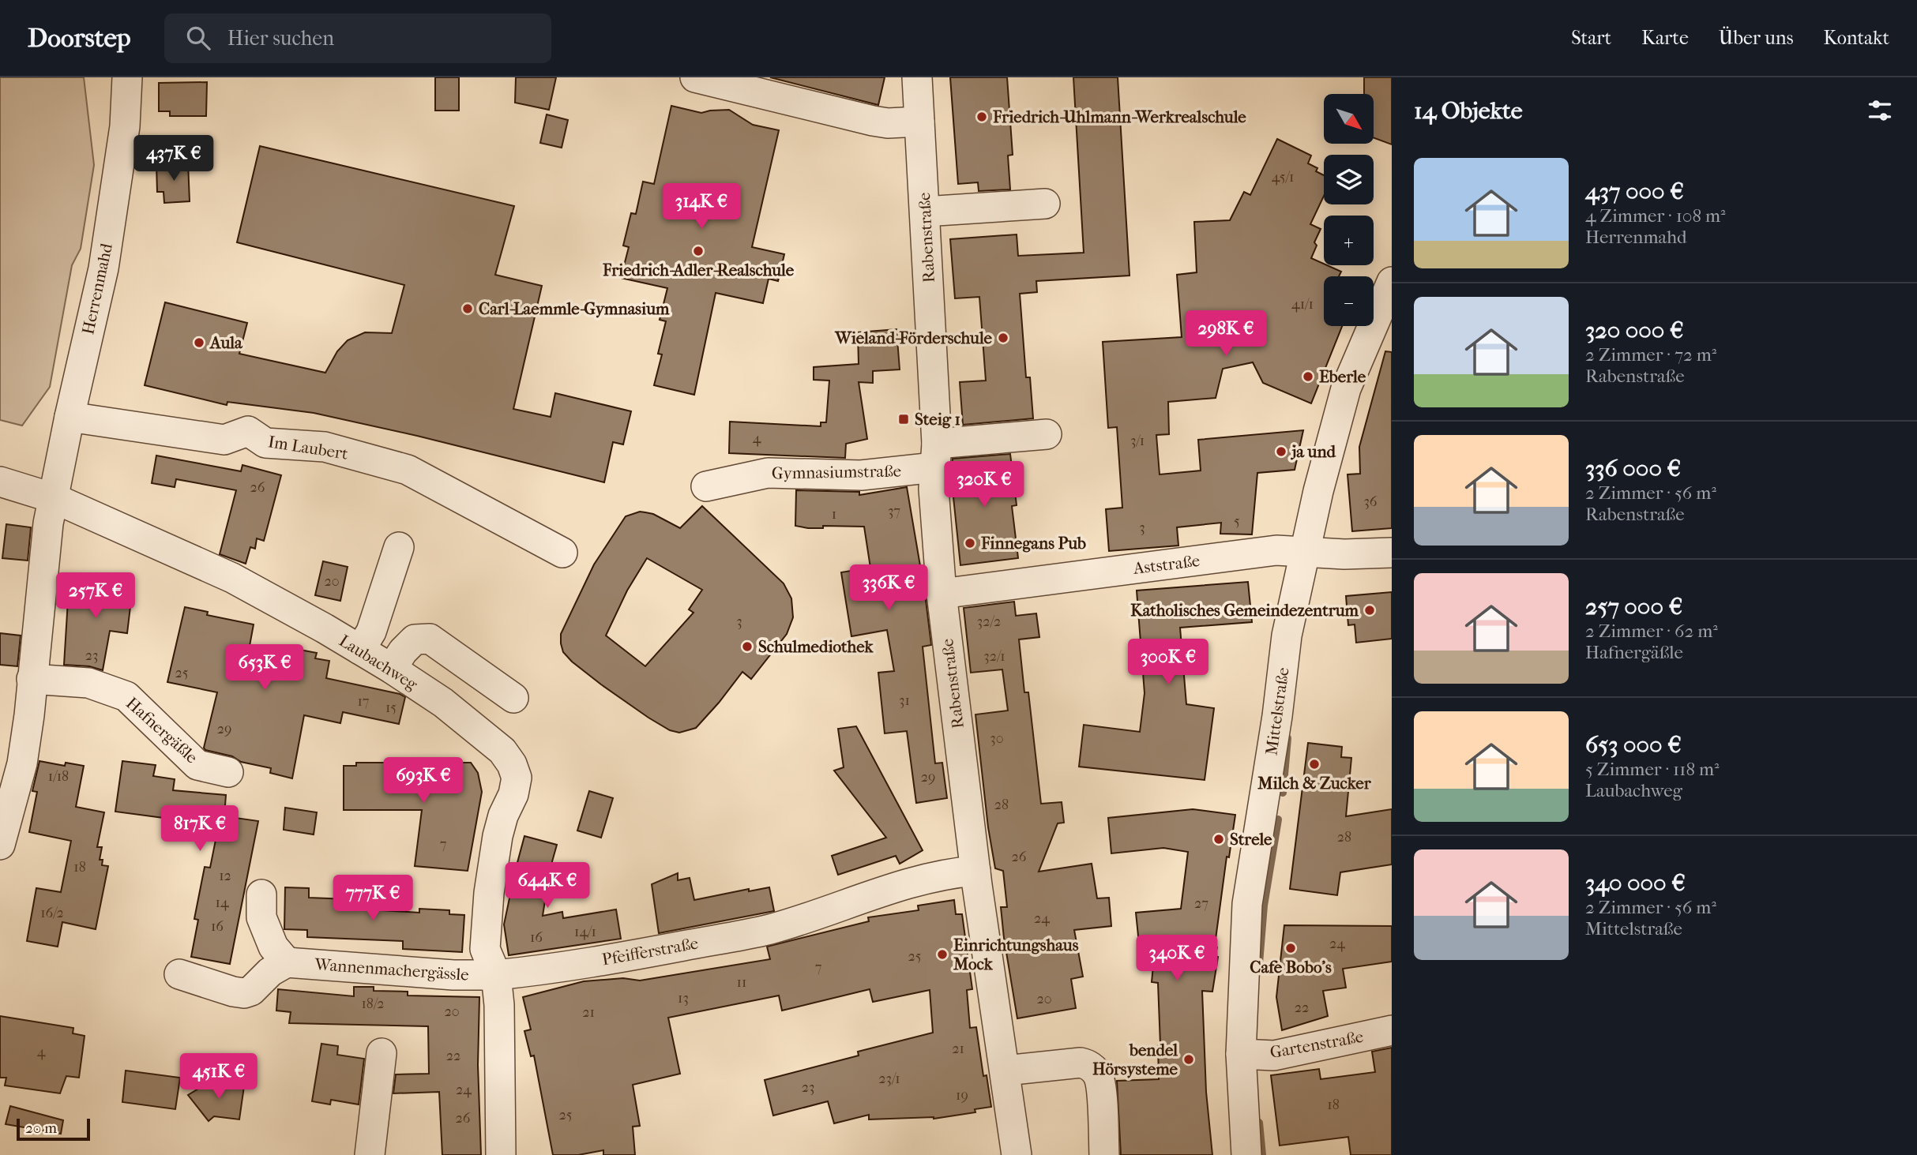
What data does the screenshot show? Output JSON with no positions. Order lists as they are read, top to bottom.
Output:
{
  "streets": {
    "street": [
      "Rabenstraße",
      "Herrenmahd",
      "Im Laubert",
      "Gymnasiumstraße",
      "Aststraße",
      "Laubachweg",
      "Mittelstraße",
      "Hafnergäßle",
      "Pfeifferstraße",
      "Wannenmachergässle",
      "Gartenstraße"
    ]
  },
  "crossings": [
    ["Rabenstraße", "Gymnasiumstraße"],
    ["Rabenstraße", "Aststraße"],
    ["Rabenstraße", "Pfeifferstraße"],
    ["Herrenmahd", "Im Laubert"],
    ["Herrenmahd", "Laubachweg"],
    ["Aststraße", "Mittelstraße"],
    ["Laubachweg", "Pfeifferstraße"],
    ["Laubachweg", "Wannenmachergässle"],
    ["Mittelstraße", "Gartenstraße"],
    ["Pfeifferstraße", "Wannenmachergässle"]
  ],
  "places": {
    "other": [
      "Friedrich-Uhlmann-Werkrealschule",
      "Friedrich-Adler-Realschule",
      "Carl-Laemmle-Gymnasium",
      "Wieland-Förderschule",
      "Aula",
      "Eberle",
      "ja und",
      "Finnegans Pub",
      "Katholisches Gemeindezentrum",
      "Schulmediothek",
      "Milch & Zucker",
      "Strele",
      "Cafe Bobo's",
      "Einrichtungshaus Mock",
      "bendel Hörsysteme"
    ],
    "transit": ["Steig 1"]
  },
  "house_numbers": [
    "45/1",
    "41/1",
    "4",
    "3/1",
    "26",
    "36",
    "37",
    "1",
    "5",
    "3",
    "20",
    "3",
    "32/2",
    "23",
    "32/1",
    "25",
    "31",
    "17",
    "15",
    "29",
    "30",
    "1/18",
    "29",
    "28",
    "28",
    "7",
    "26",
    "18",
    "12",
    "14",
    "27",
    "16/2",
    "24",
    "16",
    "14/1",
    "16",
    "24",
    "25",
    "7",
    "11",
    "13",
    "20",
    "18/2",
    "22",
    "20",
    "21",
    "21",
    "4",
    "22",
    "23/1",
    "23",
    "24",
    "19",
    "18",
    "25",
    "26"
  ],
  "scale_bar": "20 m",
  "north": "bottom right",
  "page": {
    "header": "Doorstep",
    "search": "Hier suchen",
    "nav": [
      "Start",
      "Karte",
      "Über uns",
      "Kontakt"
    ],
    "heading": "14 Objekte",
    "map_buttons": ["+", "−"],
    "price": [
      "437K €",
      "314K €",
      "298K €",
      "320K €",
      "336K €",
      "257K €",
      "300K €",
      "653K €",
      "693K €",
      "817K €",
      "644K €",
      "777K €",
      "340K €",
      "451K €"
    ],
    "list": [
      {
        "name": "437 000 €",
        "note": "4 Zimmer · 108 m² · Herrenmahd"
      },
      {
        "name": "320 000 €",
        "note": "2 Zimmer · 72 m² · Rabenstraße"
      },
      {
        "name": "336 000 €",
        "note": "2 Zimmer · 56 m² · Rabenstraße"
      },
      {
        "name": "257 000 €",
        "note": "2 Zimmer · 62 m² · Hafnergäßle"
      },
      {
        "name": "653 000 €",
        "note": "5 Zimmer · 118 m² · Laubachweg"
      },
      {
        "name": "340 000 €",
        "note": "2 Zimmer · 56 m² · Mittelstraße"
      }
    ],
    "scale": "20 m"
  }
}
